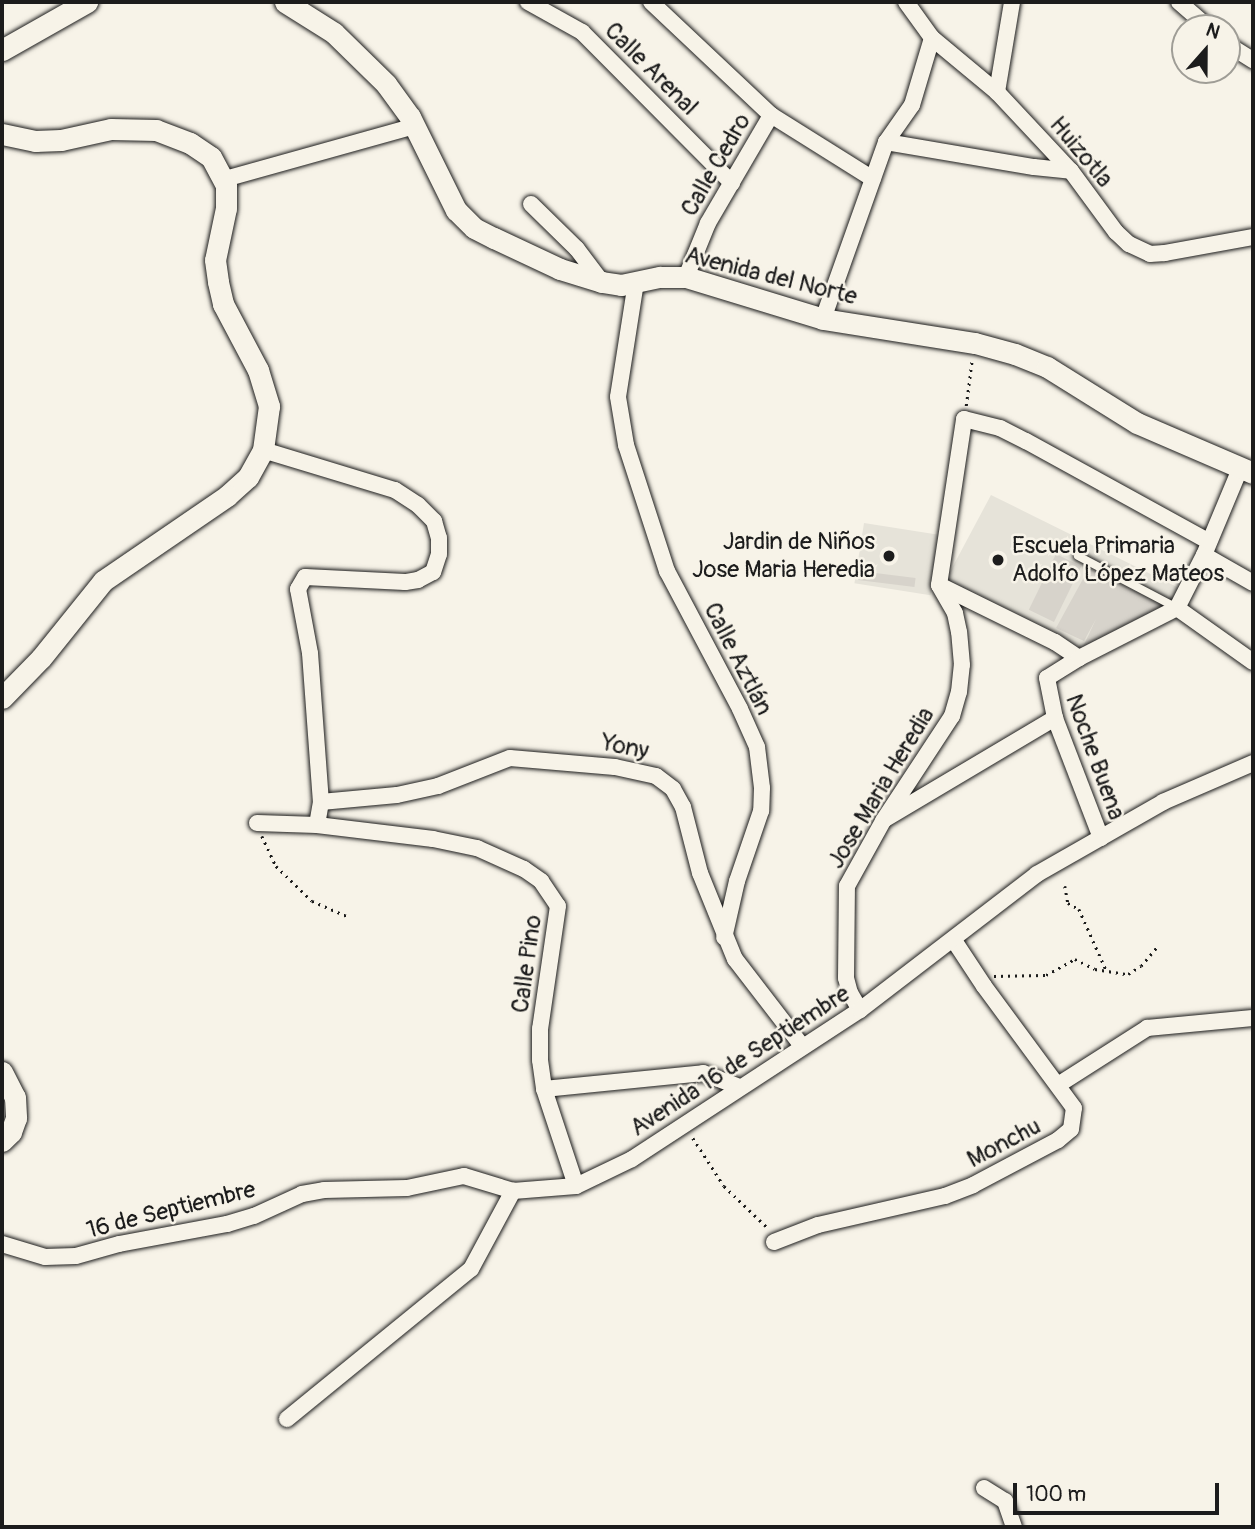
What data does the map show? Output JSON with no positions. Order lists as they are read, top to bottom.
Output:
{
  "streets": {
    "street": [
      "Calle Arenal",
      "Huizotla",
      "Calle Cedro",
      "Avenida del Norte",
      "Calle Aztlán",
      "Yony",
      "Noche Buena",
      "Jose Maria Heredia",
      "Calle Pino",
      "Avenida 16 de Septiembre",
      "Monchu",
      "16 de Septiembre"
    ]
  },
  "crossings": [
    ["Calle Arenal", "Calle Cedro"],
    ["Calle Cedro", "Avenida del Norte"],
    ["Avenida del Norte", "Calle Aztlán"],
    ["Calle Aztlán", "Yony"],
    ["Yony", "Avenida 16 de Septiembre"],
    ["Noche Buena", "Avenida 16 de Septiembre"],
    ["Jose Maria Heredia", "Avenida 16 de Septiembre"],
    ["Calle Pino", "Avenida 16 de Septiembre"],
    ["Avenida 16 de Septiembre", "Monchu"],
    ["Avenida 16 de Septiembre", "16 de Septiembre"]
  ],
  "places": ["Jardin de Niños Jose Maria Heredia", "Escuela Primaria Adolfo López Mateos"],
  "scale_bar": "100 m",
  "north": "top"
}
